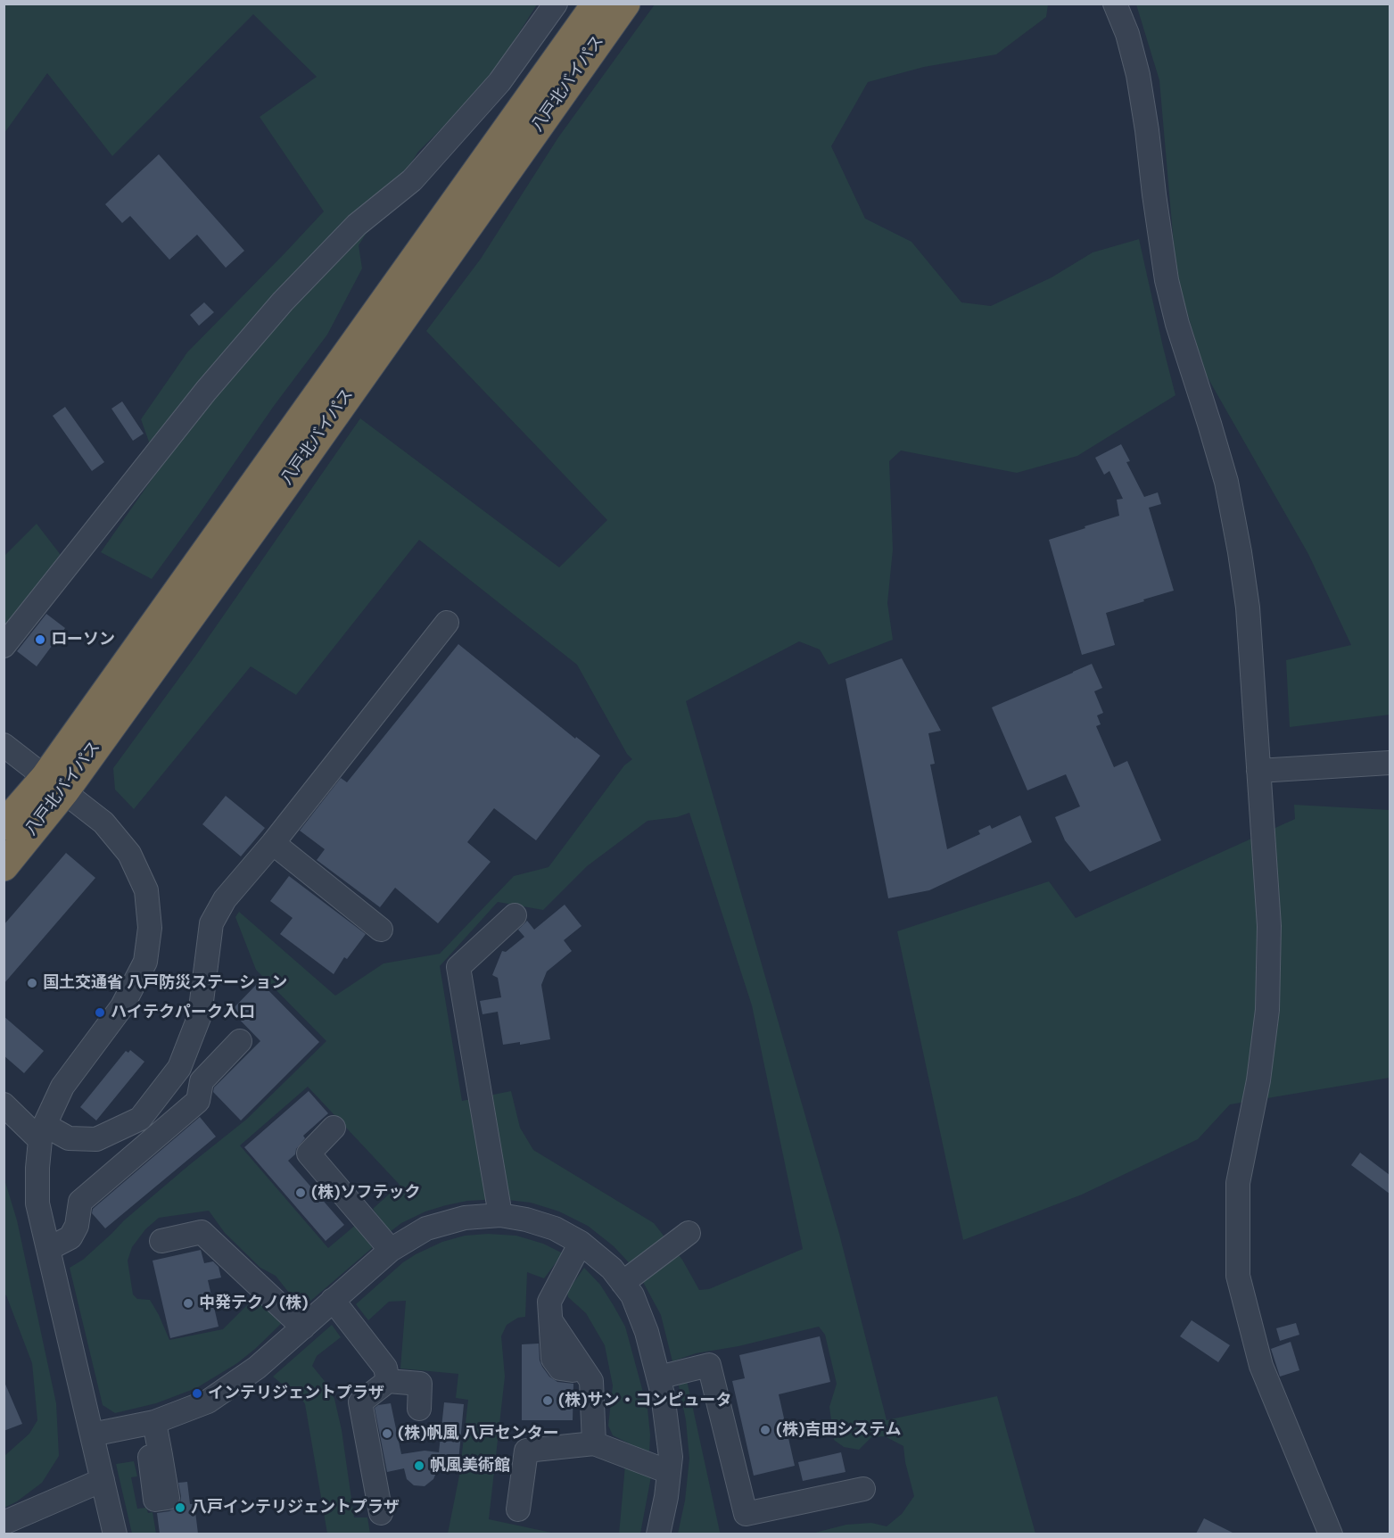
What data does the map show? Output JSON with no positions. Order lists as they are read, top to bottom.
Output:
{
  "streets": {
    "highway": ["八戸北バイパス"]
  },
  "places": [
    "ローソン",
    "国土交通省 八戸防災ステーション",
    "ハイテクパーク入口",
    "(株)ソフテック",
    "中発テクノ(株)",
    "インテリジェントプラザ",
    "(株)サン・コンピュータ",
    "(株)吉田システム",
    "(株)帆風 八戸センター",
    "帆風美術館",
    "八戸インテリジェントプラザ"
  ]
}
